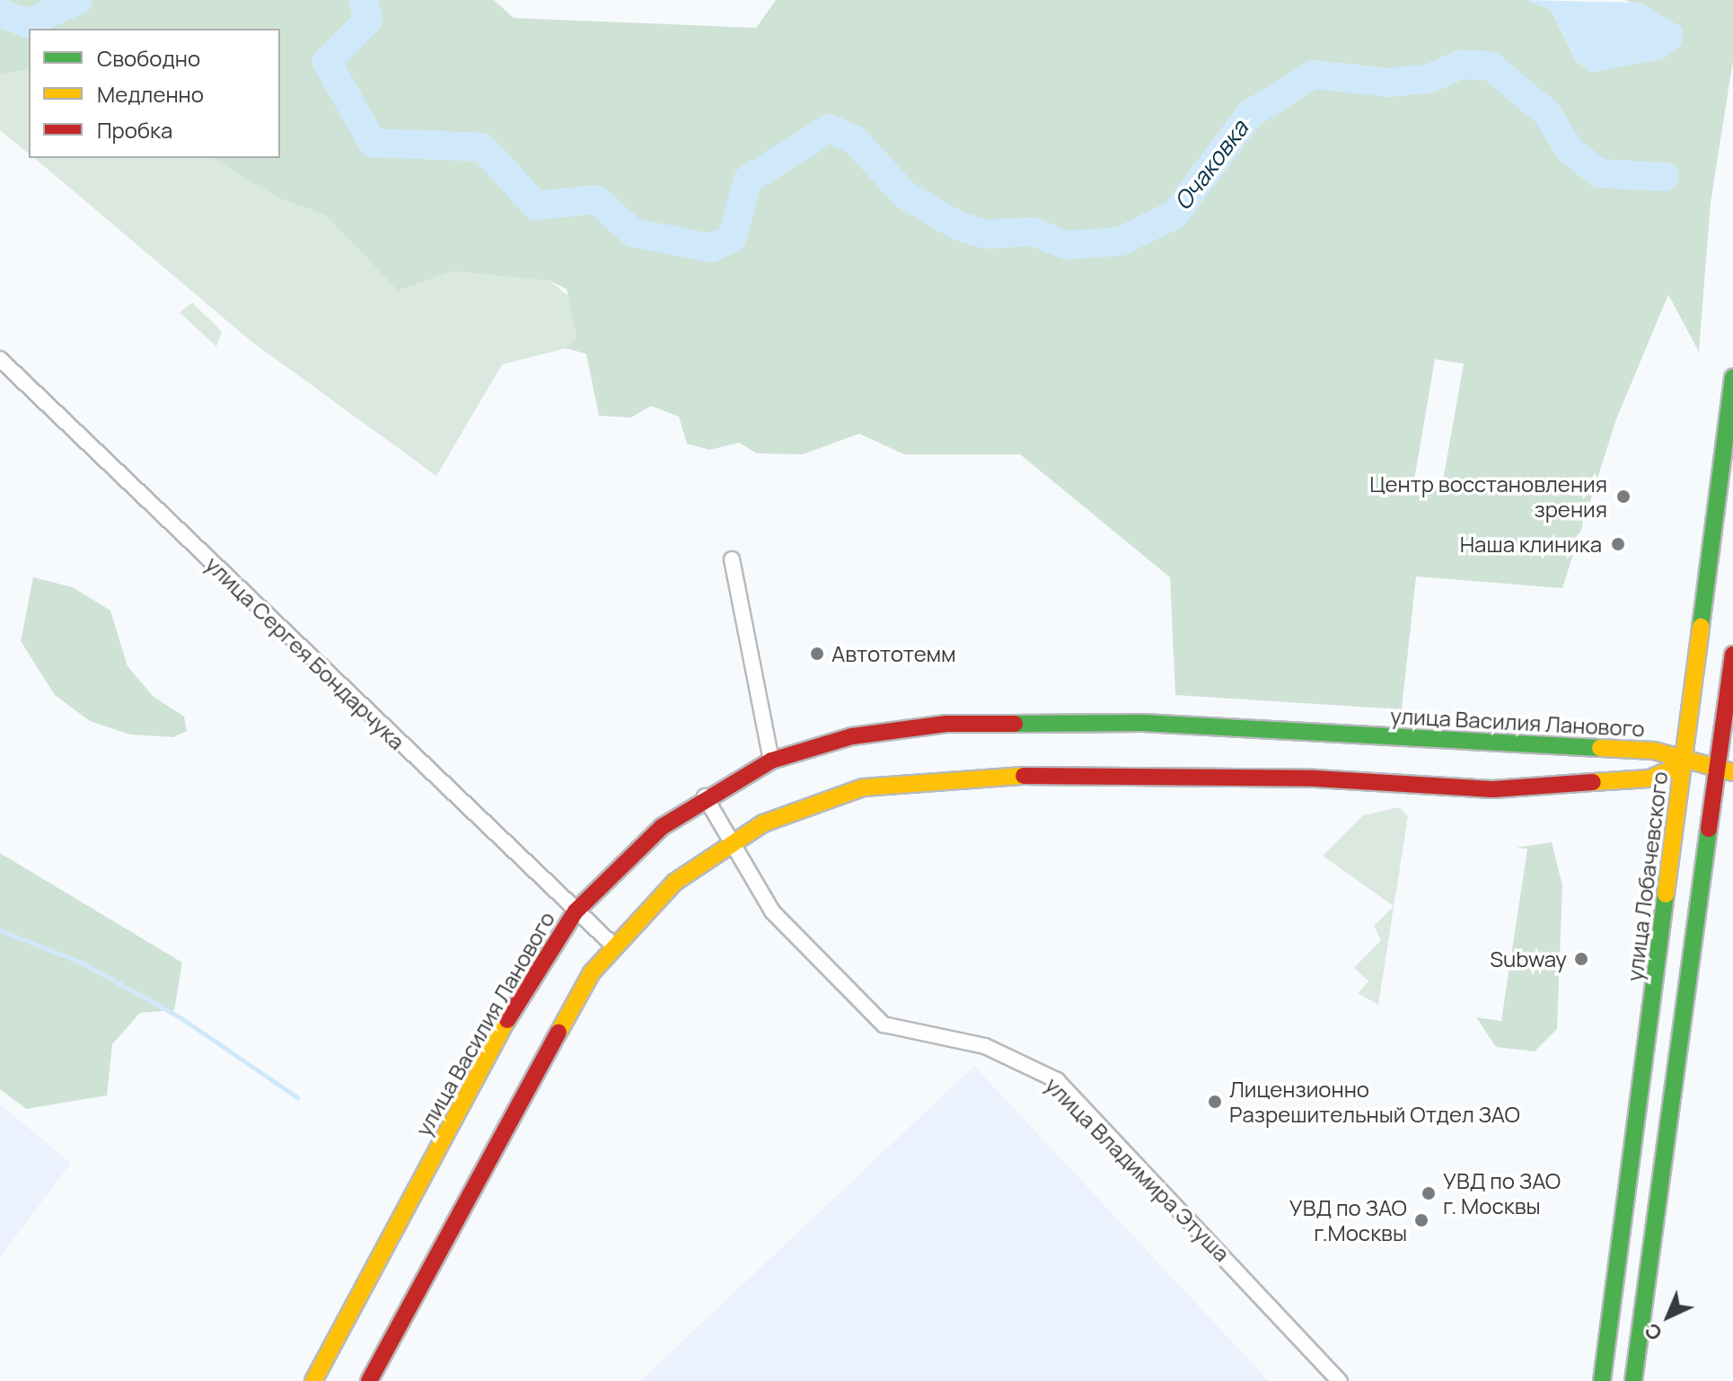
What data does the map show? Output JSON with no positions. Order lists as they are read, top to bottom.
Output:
{
  "streets": {
    "street": [
      "улица Сергея Бондарчука",
      "улица Василия Ланового",
      "улица Лобачевского",
      "улица Владимира Этуша"
    ]
  },
  "crossings": [
    ["улица Сергея Бондарчука", "улица Василия Ланового"],
    ["улица Василия Ланового", "улица Лобачевского"],
    ["улица Василия Ланового", "улица Владимира Этуша"]
  ],
  "water": ["Очаковка"],
  "places": [
    "Центр восстановления зрения",
    "Наша клиника",
    "Автототемм",
    "Subway",
    "Лицензионно Разрешительный Отдел ЗАО",
    "УВД по ЗАО г. Москвы",
    "УВД по ЗАО г.Москвы"
  ],
  "legend": ["Свободно", "Медленно", "Пробка"],
  "north": "bottom left"
}
